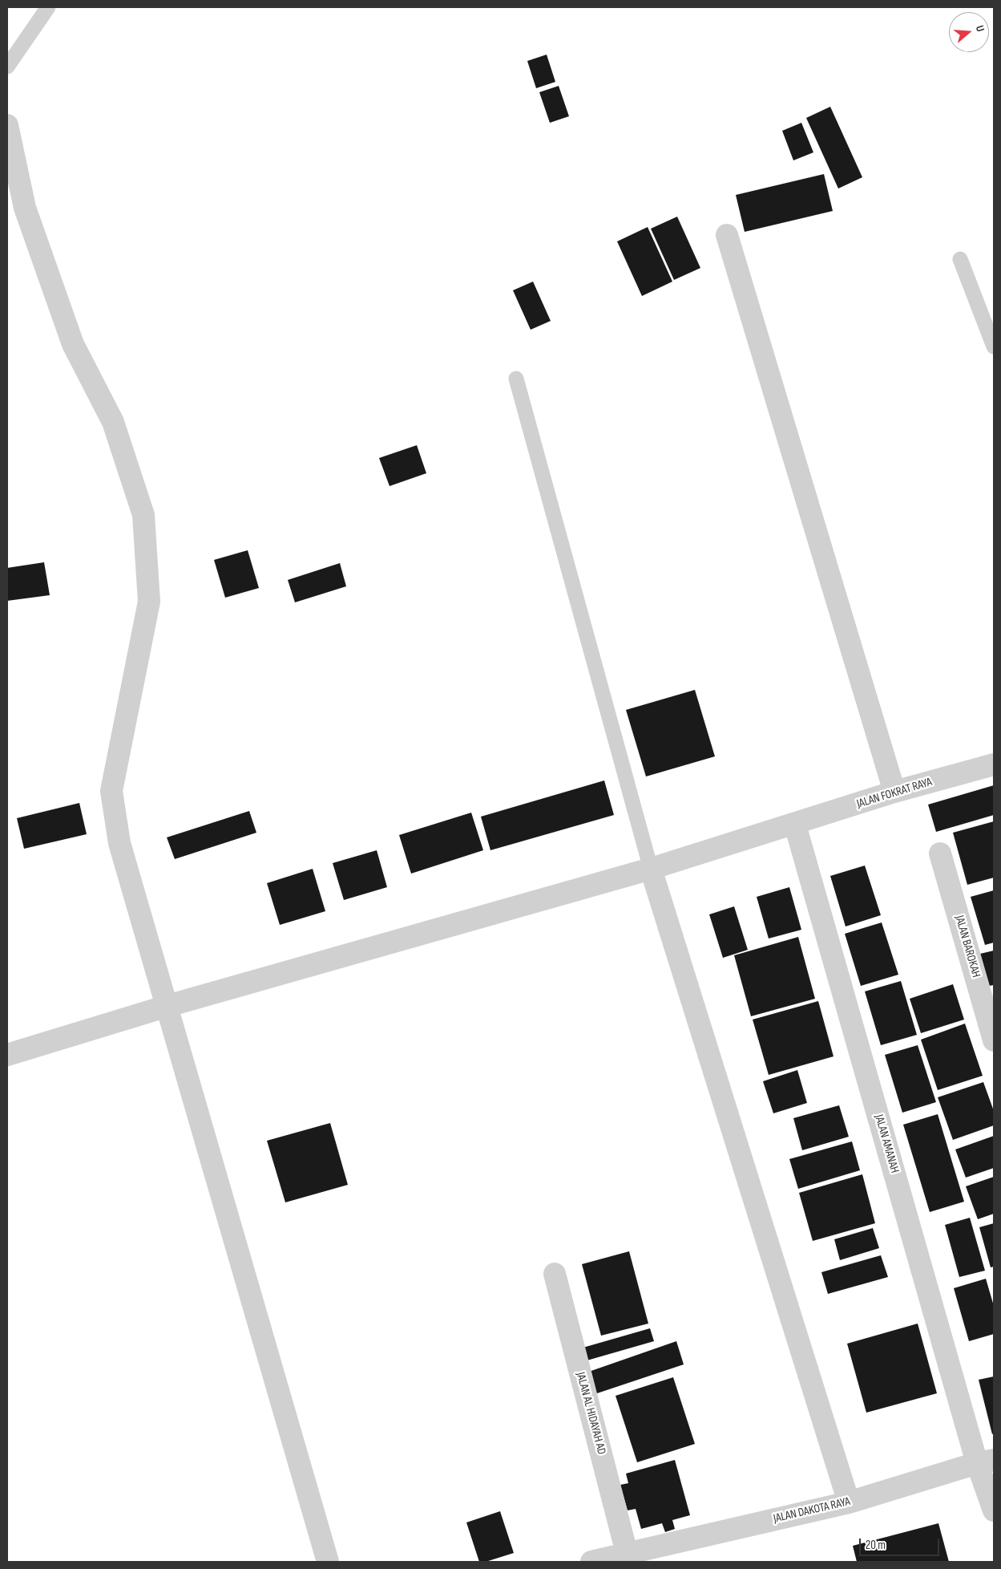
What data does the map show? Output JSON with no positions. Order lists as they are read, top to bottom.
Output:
{
  "streets": {
    "street": [
      "JALAN FOKRAT RAYA",
      "JALAN BAROKAH",
      "JALAN AMANAH",
      "JALAN AL HIDAYAH AD",
      "JALAN DAKOTA RAYA"
    ]
  },
  "crossings": [
    ["JALAN FOKRAT RAYA", "JALAN AMANAH"],
    ["JALAN AMANAH", "JALAN DAKOTA RAYA"],
    ["JALAN AL HIDAYAH AD", "JALAN DAKOTA RAYA"]
  ],
  "scale_bar": "20 m",
  "north": "right"
}
